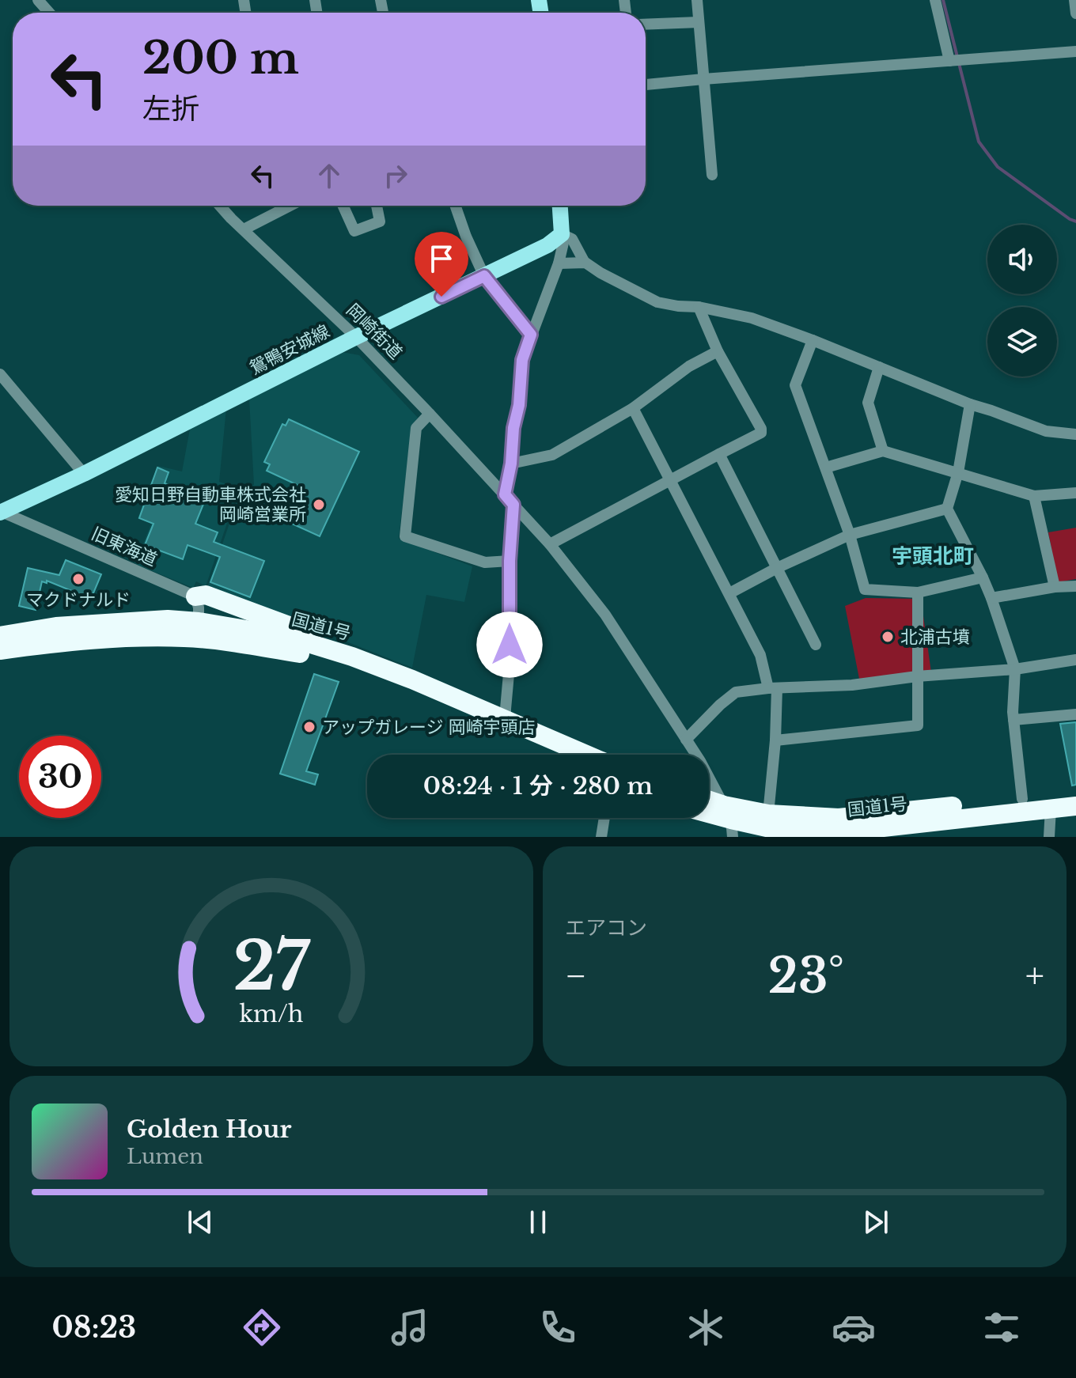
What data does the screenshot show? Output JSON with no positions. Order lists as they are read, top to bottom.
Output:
{
  "streets": {
    "highway": ["国道1号"],
    "main road": ["鴛鴨安城線"],
    "street": ["岡崎街道", "旧東海道"]
  },
  "crossings": [
    ["岡崎街道", "鴛鴨安城線"],
    ["鴛鴨安城線", "旧東海道"]
  ],
  "districts": ["宇頭北町"],
  "places": [
    "愛知日野自動車株式会社 岡崎営業所",
    "マクドナルド",
    "北浦古墳",
    "アップガレージ 岡崎宇頭店"
  ],
  "page": {
    "turn": ["200 m", "左折"],
    "limit": "30",
    "trip": "08:24 · 1 分 · 280 m",
    "tile": "エアコン",
    "heat": ["−", "23°", "+"],
    "song": ["Golden Hour", "Lumen"],
    "tabs": "08:23",
    "gauge": ["27", "km/h"]
  }
}
